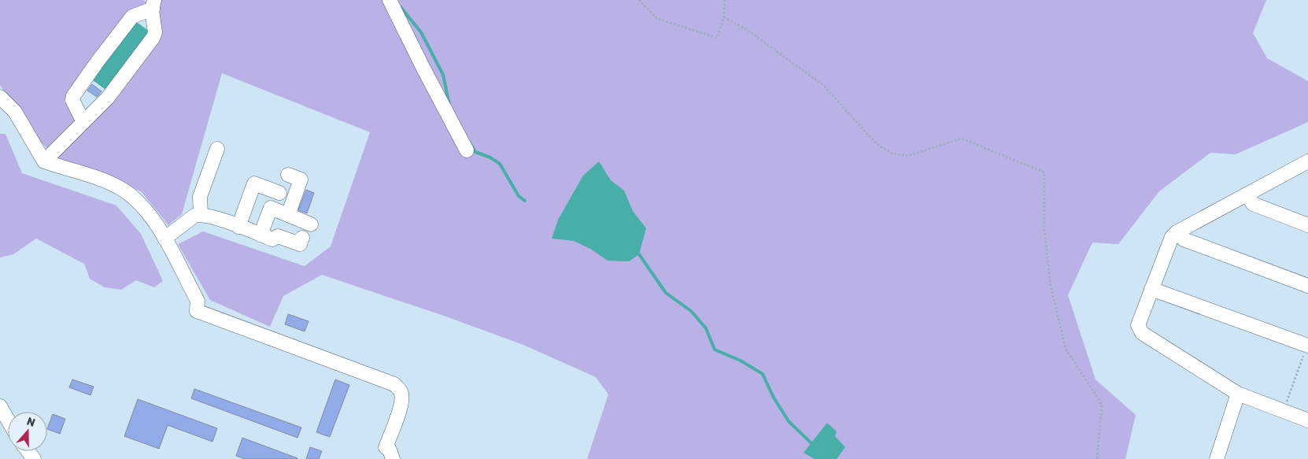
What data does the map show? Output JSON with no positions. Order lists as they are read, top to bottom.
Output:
{
  "north": "top"
}
